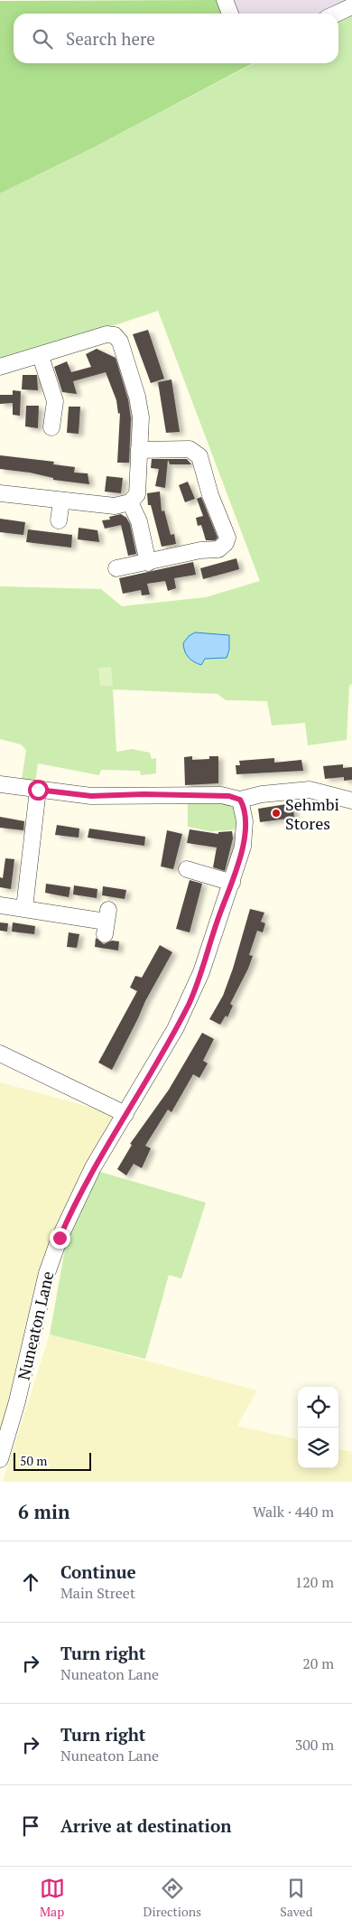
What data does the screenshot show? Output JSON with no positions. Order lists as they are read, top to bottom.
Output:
{
  "streets": {
    "street": ["Nuneaton Lane"]
  },
  "places": ["Sehmbi Stores"],
  "scale_bar": "50 m",
  "page": {
    "search": "Search here",
    "scale": "50 m",
    "heading": ["6 min", "Walk · 440 m"],
    "list": [
      ["Continue", "Main Street", "120 m"],
      ["Turn right", "Nuneaton Lane", "20 m"],
      ["Turn right", "Nuneaton Lane", "300 m"],
      "Arrive at destination"
    ],
    "nav": ["Map", "Directions", "Saved"]
  }
}
